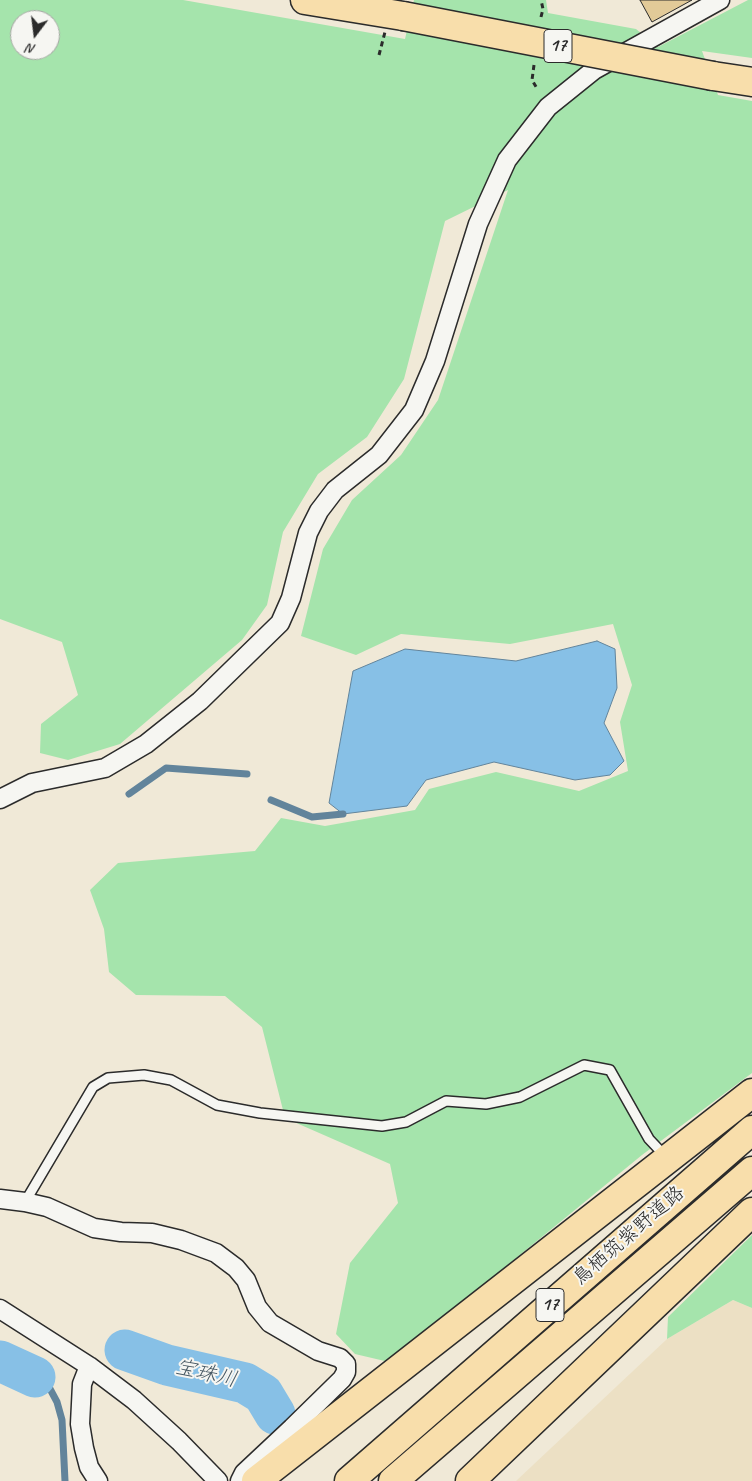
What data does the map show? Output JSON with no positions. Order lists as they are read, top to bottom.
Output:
{
  "streets": {
    "main road": ["17", "鳥栖筑紫野道路"]
  },
  "water": ["宝珠川"],
  "north": "bottom"
}
